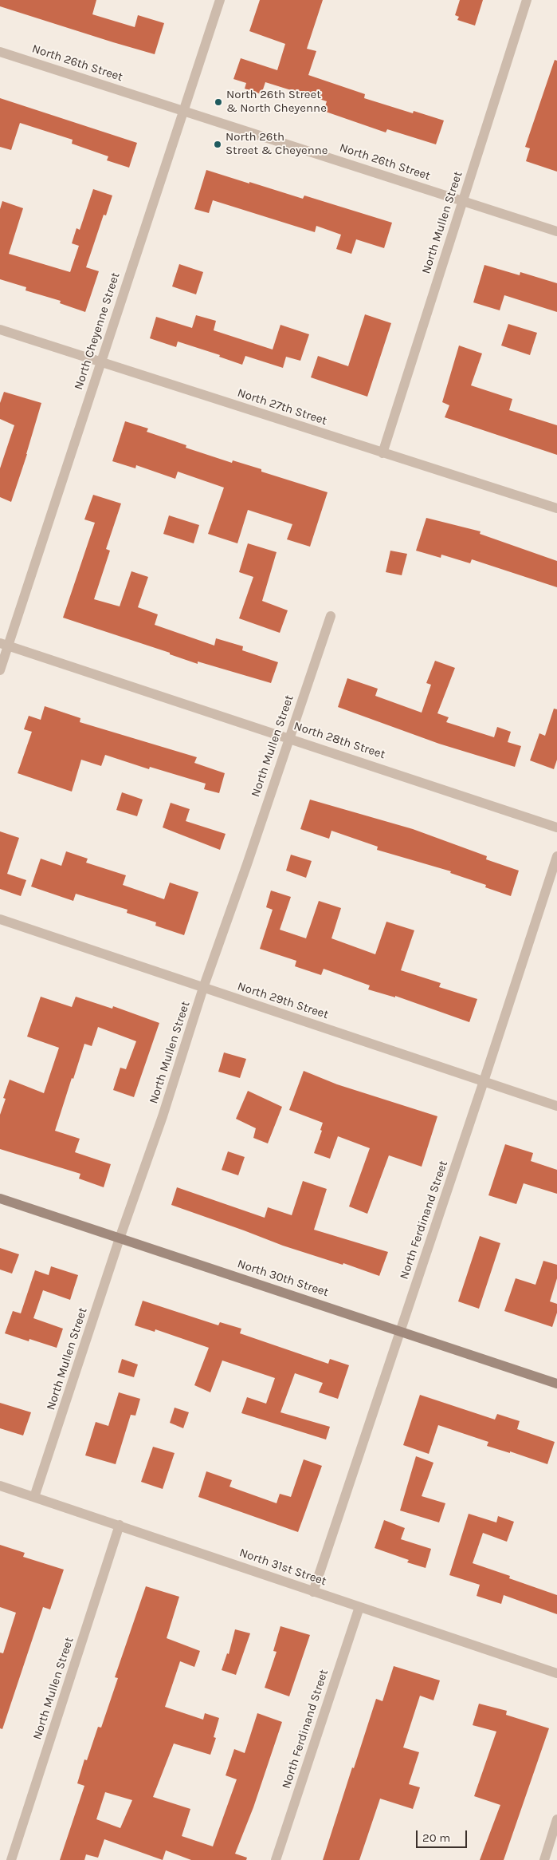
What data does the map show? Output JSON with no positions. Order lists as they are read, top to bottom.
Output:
{
  "streets": {
    "main road": ["North 30th Street"],
    "street": [
      "North 26th Street",
      "North Mullen Street",
      "North Cheyenne Street",
      "North 27th Street",
      "North 28th Street",
      "North 29th Street",
      "North Ferdinand Street",
      "North 31st Street"
    ]
  },
  "crossings": [
    ["North 26th Street", "North Mullen Street"],
    ["North 26th Street", "North Cheyenne Street"],
    ["North Mullen Street", "North 27th Street"],
    ["North Mullen Street", "North 28th Street"],
    ["North Mullen Street", "North 29th Street"],
    ["North Mullen Street", "North 30th Street"],
    ["North Mullen Street", "North 31st Street"],
    ["North Cheyenne Street", "North 27th Street"],
    ["North Cheyenne Street", "North 28th Street"],
    ["North 29th Street", "North Ferdinand Street"],
    ["North Ferdinand Street", "North 30th Street"],
    ["North Ferdinand Street", "North 31st Street"]
  ],
  "places": ["North 26th Street & North Cheyenne", "North 26th Street & Cheyenne"],
  "scale_bar": "20 m"
}
